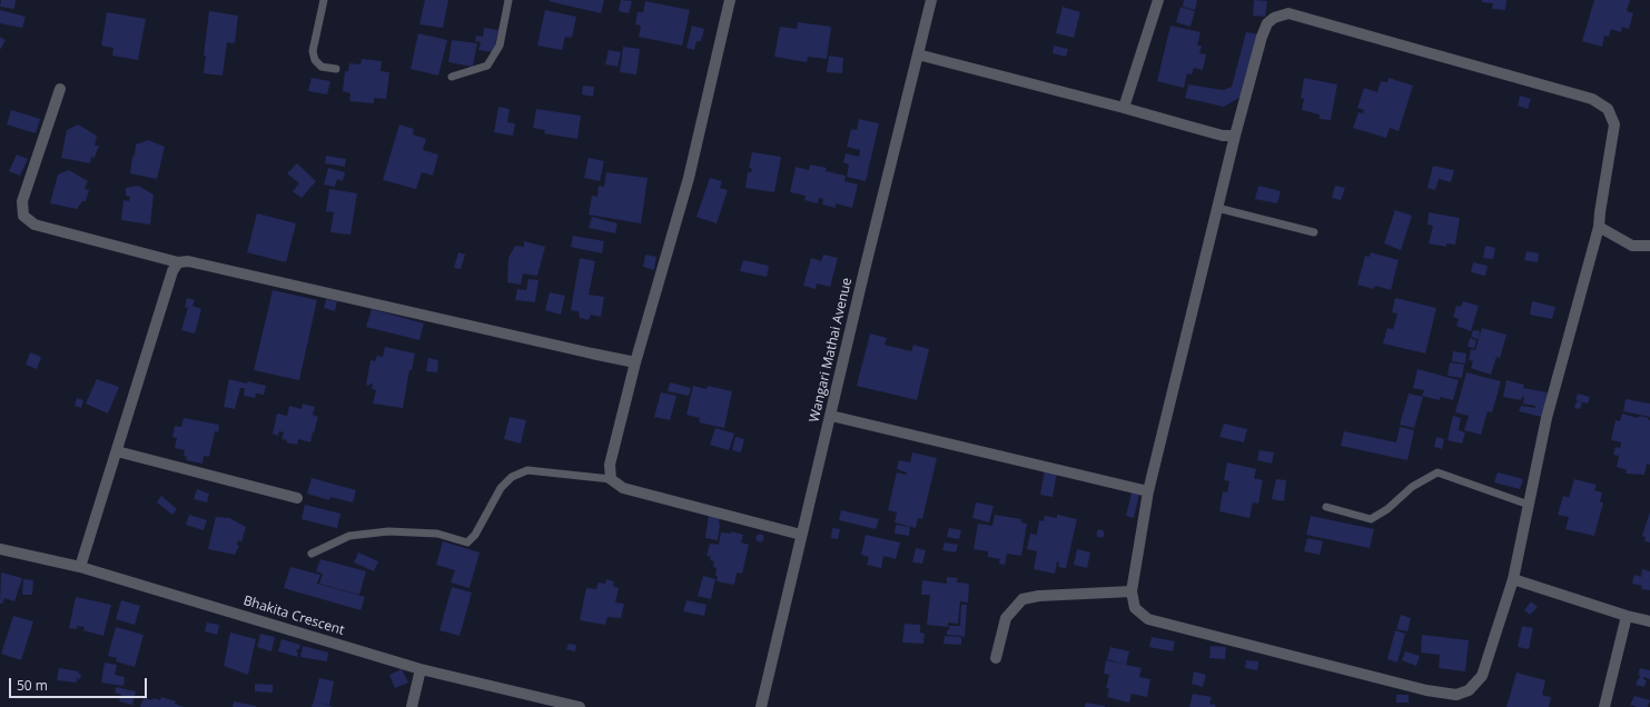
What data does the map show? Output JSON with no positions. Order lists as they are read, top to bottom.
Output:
{
  "streets": {
    "street": ["Wangari Mathai Avenue", "Bhakita Crescent"]
  },
  "scale_bar": "50 m"
}
